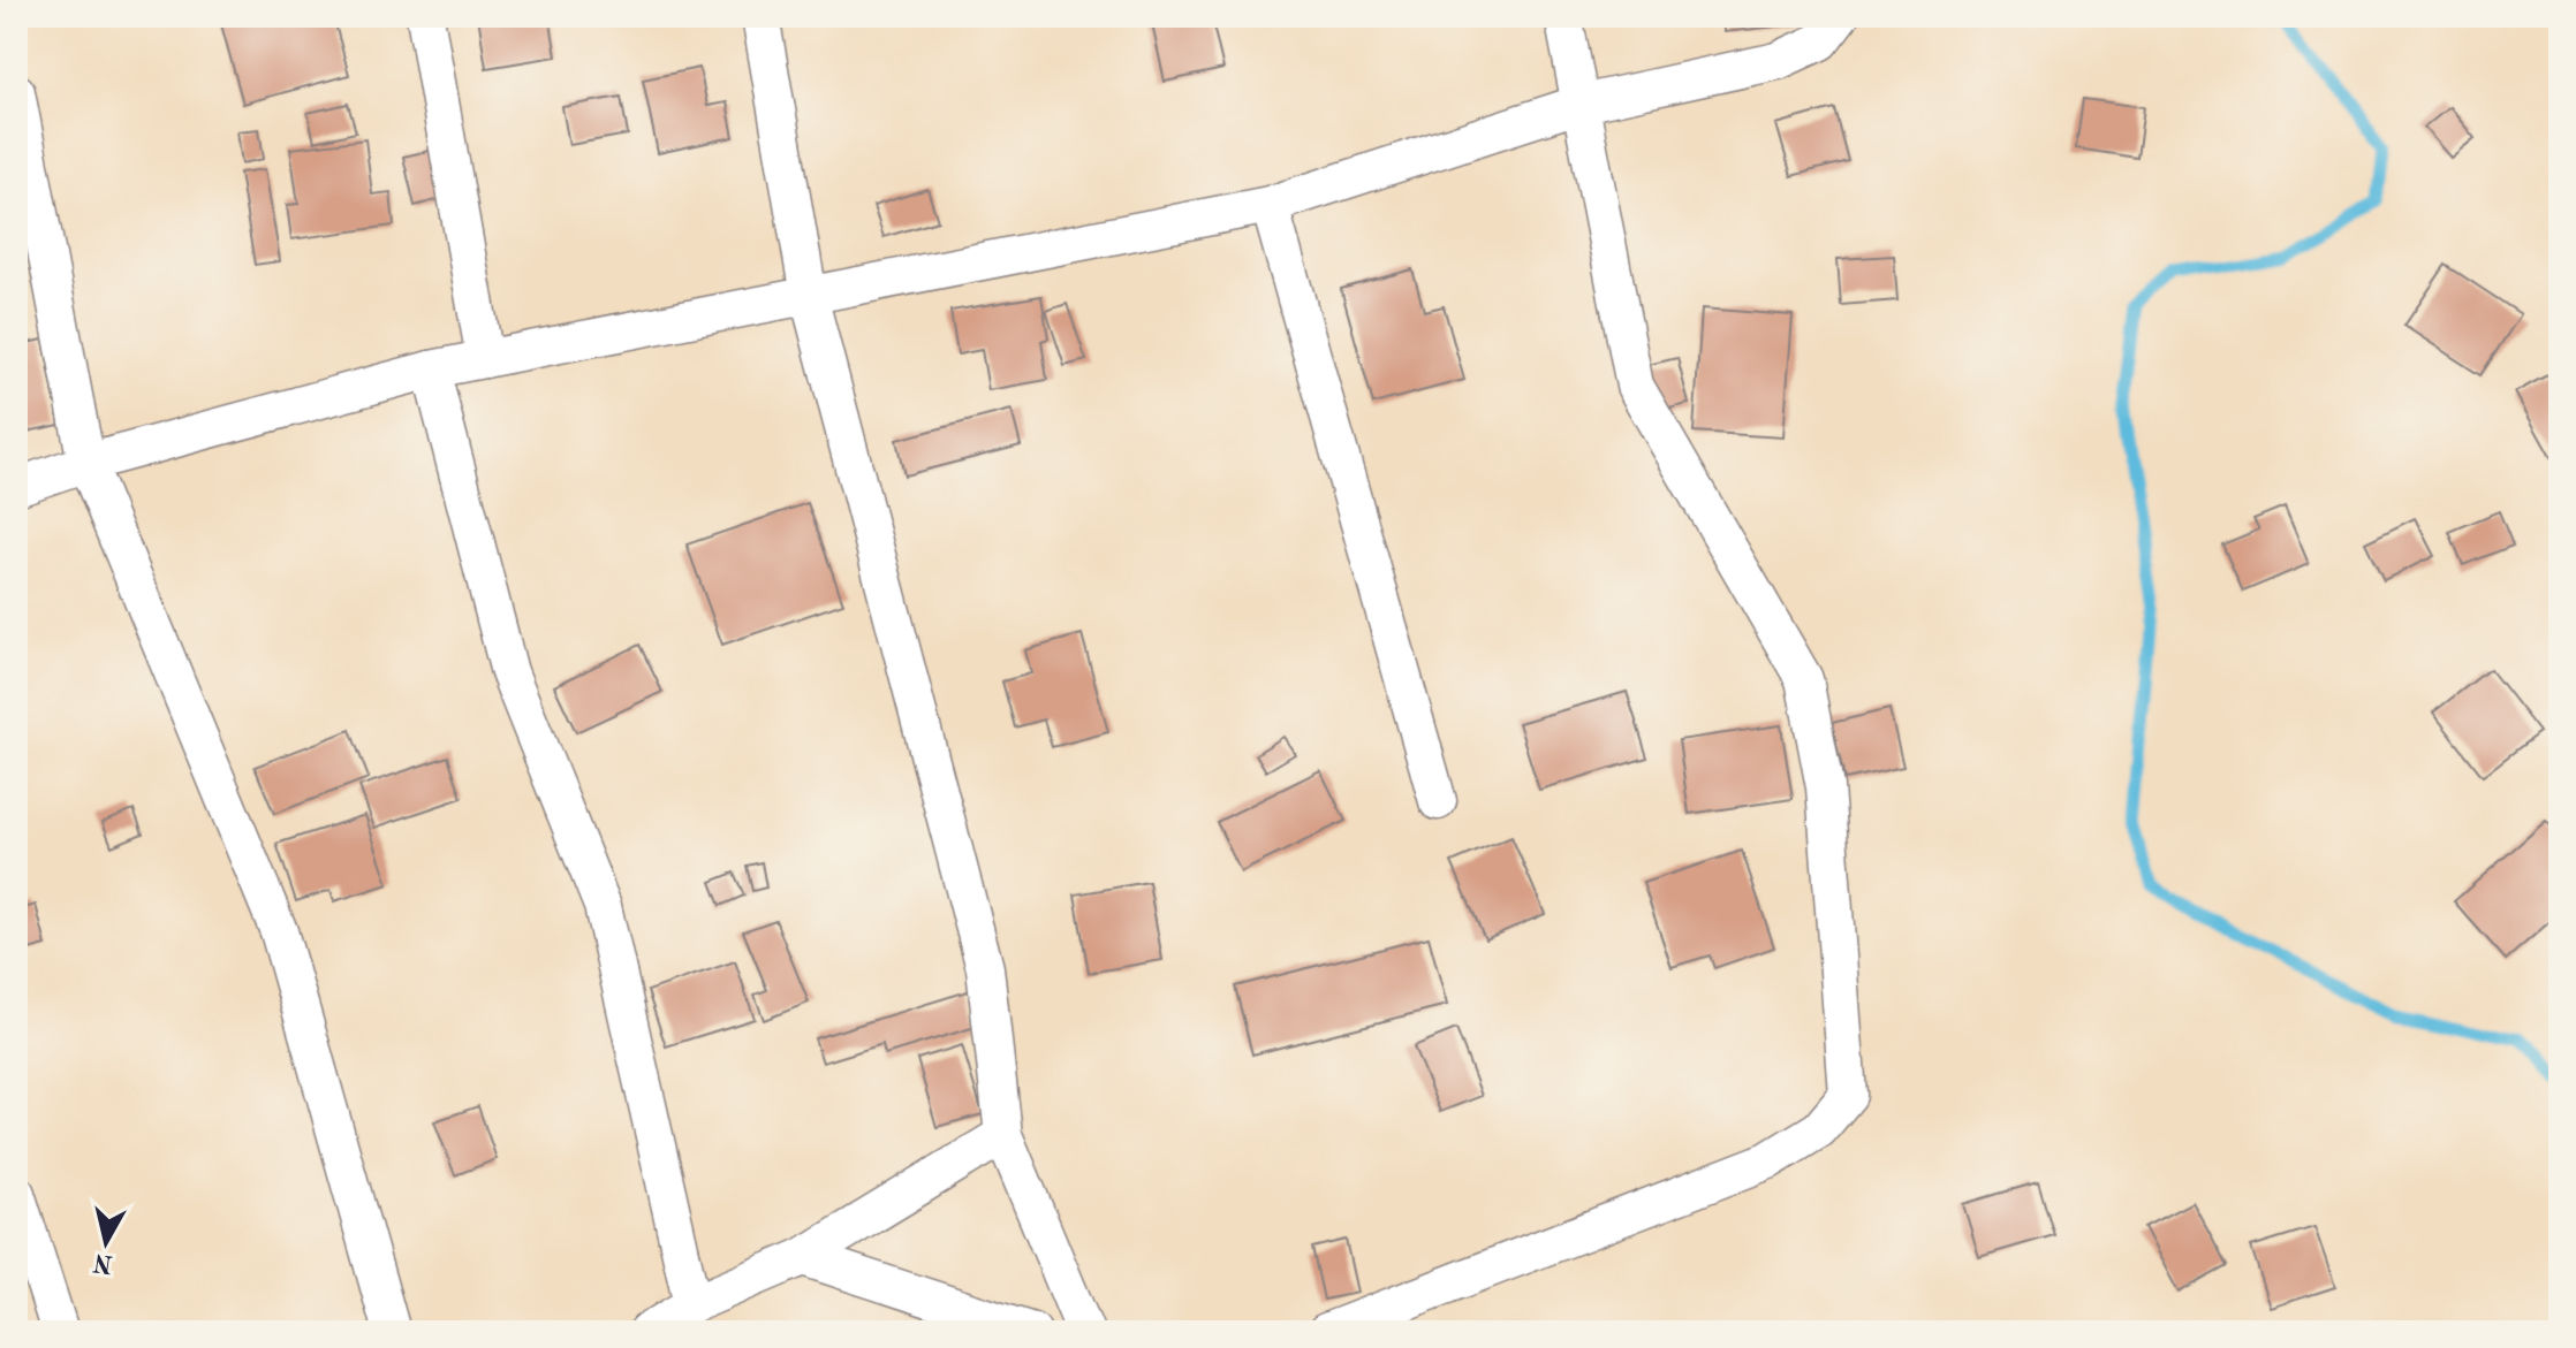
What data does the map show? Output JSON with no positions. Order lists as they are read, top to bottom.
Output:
{
  "north": "bottom"
}
